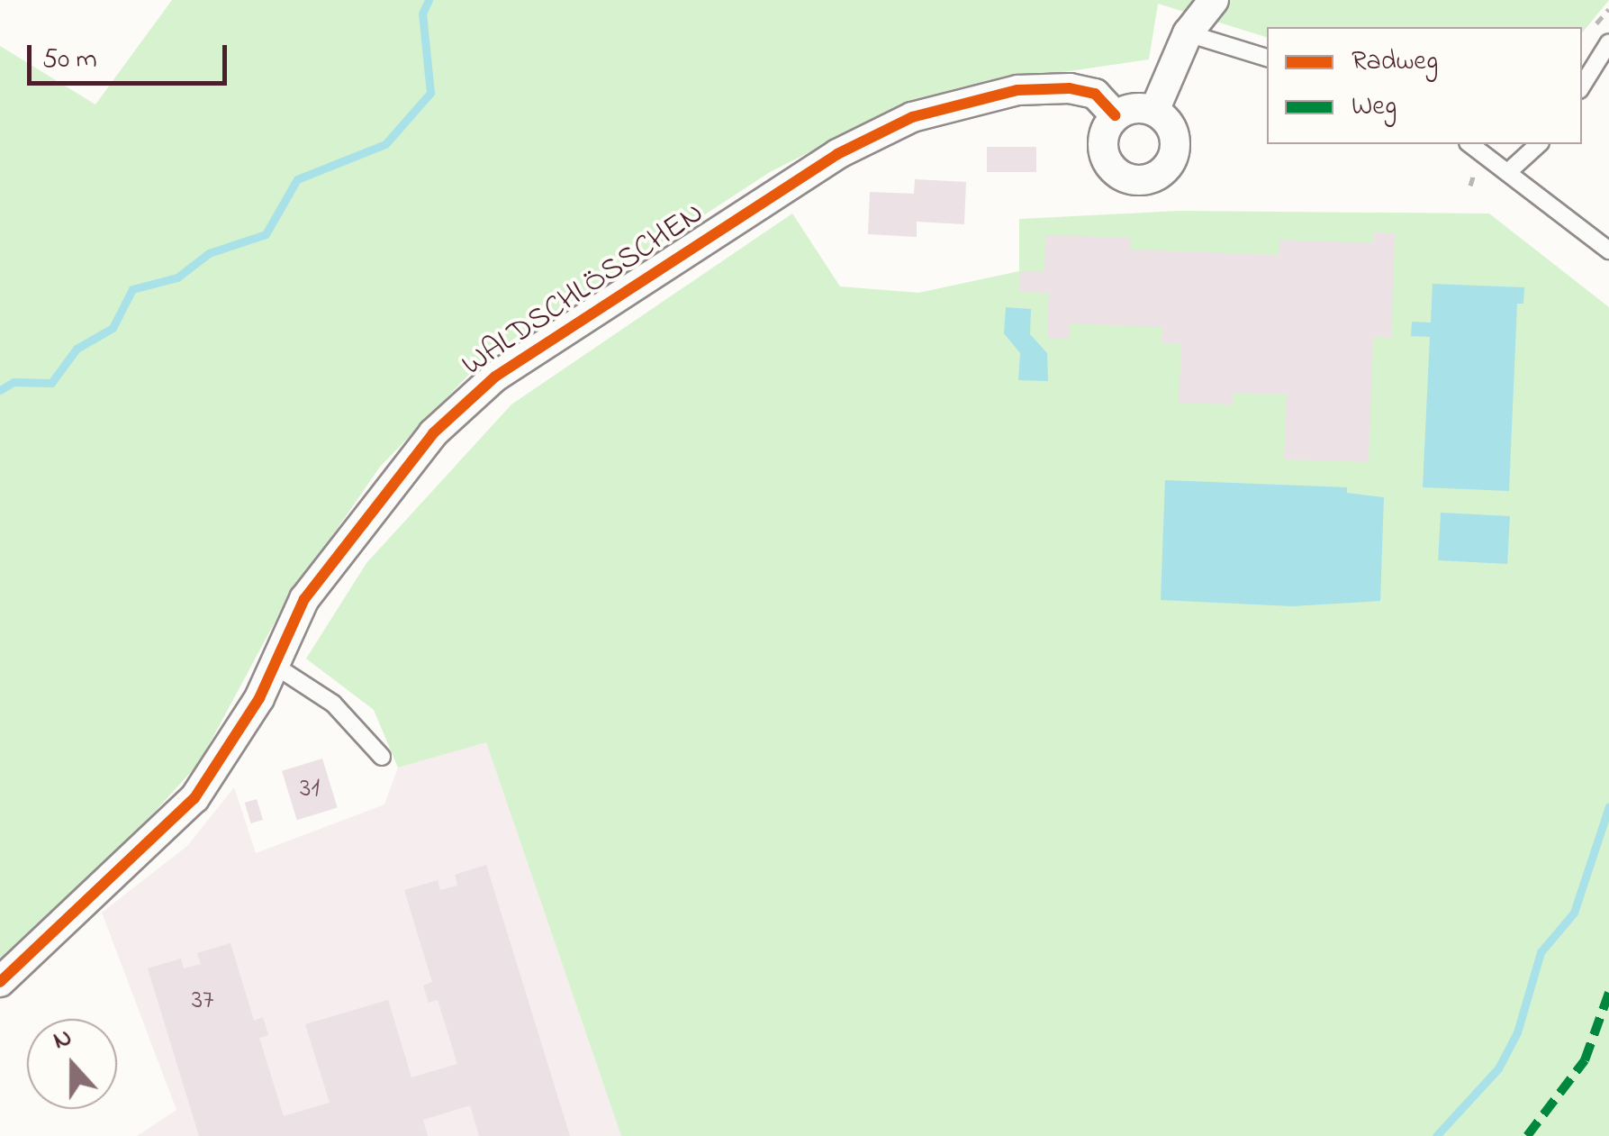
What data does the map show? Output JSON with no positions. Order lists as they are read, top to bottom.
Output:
{
  "streets": {
    "street": ["WALDSCHLÖSSCHEN"]
  },
  "house_numbers": ["31", "37"],
  "legend": ["Radweg", "Weg"],
  "scale_bar": "50 m",
  "north": "top"
}
